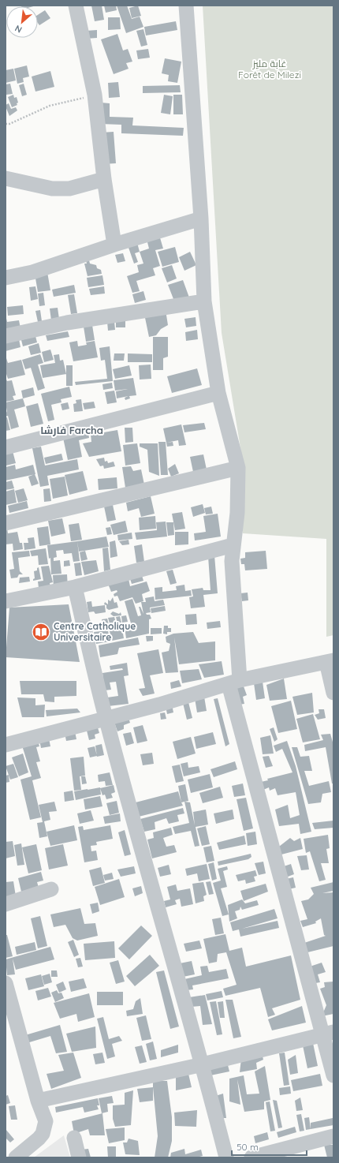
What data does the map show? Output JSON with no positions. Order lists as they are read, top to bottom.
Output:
{
  "districts": ["فارشا Farcha"],
  "parks": ["غابة مليز Forêt de Milezi"],
  "places": {
    "library": ["Centre Catholique Universitaire"]
  },
  "scale_bar": "50 m",
  "north": "bottom left"
}
